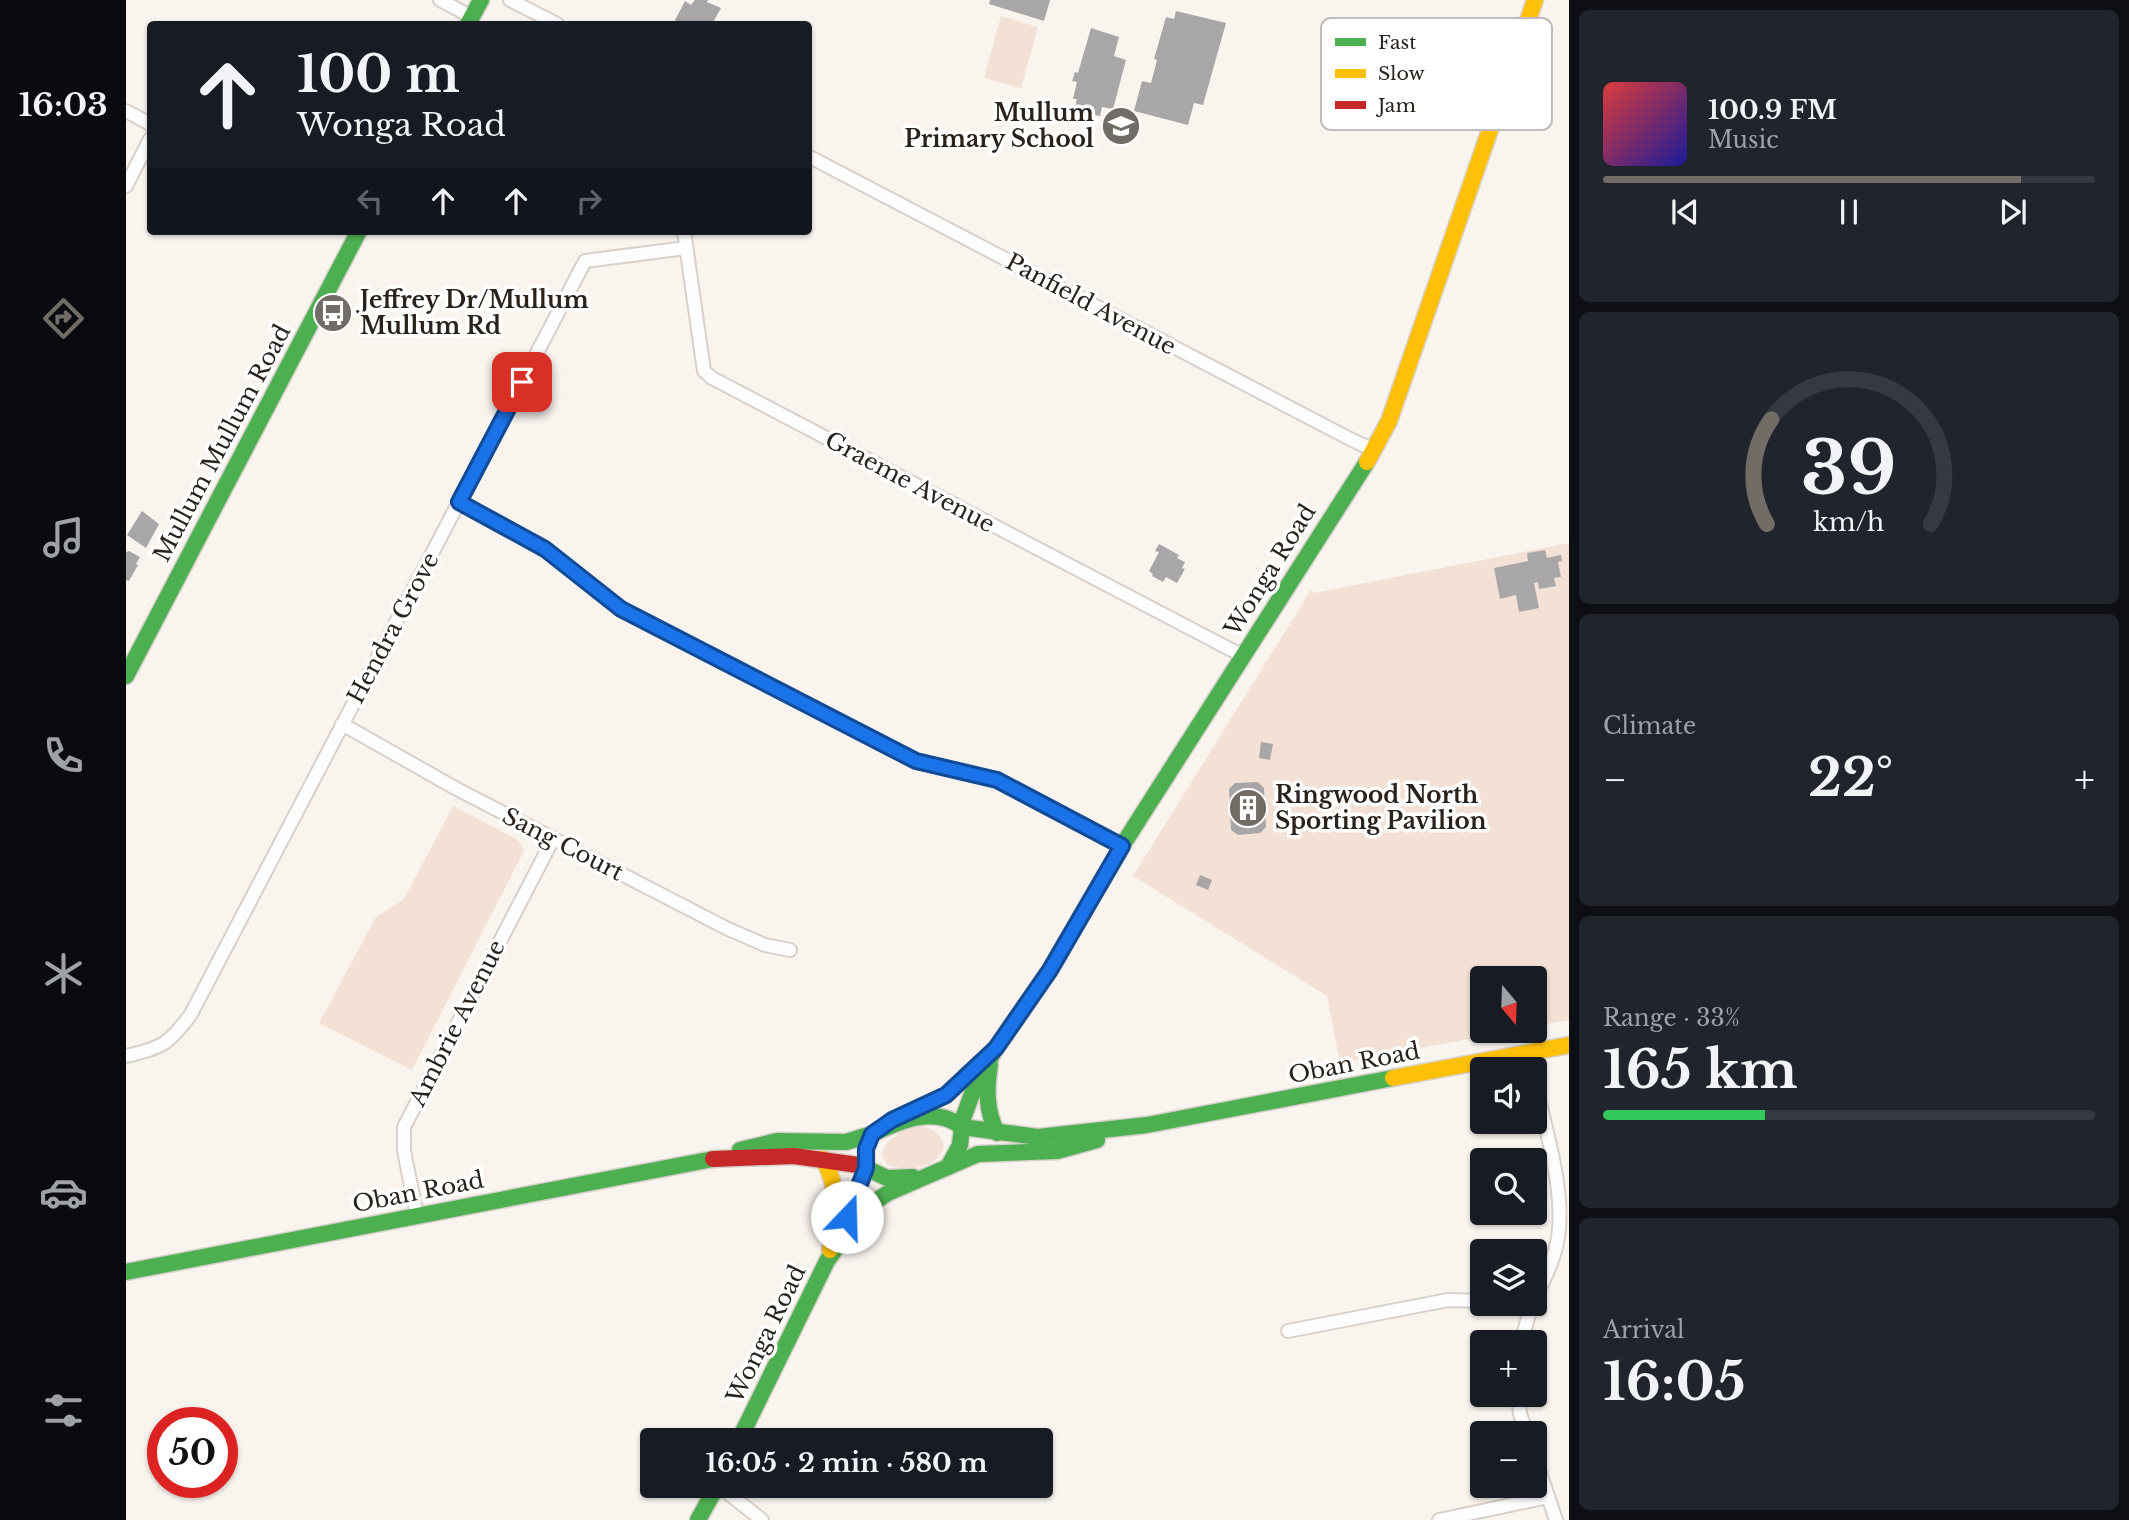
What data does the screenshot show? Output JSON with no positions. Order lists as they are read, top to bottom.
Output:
{
  "streets": {
    "main road": ["Mullum Mullum Road", "Wonga Road", "Oban Road"],
    "street": [
      "Panfield Avenue",
      "Graeme Avenue",
      "Hendra Grove",
      "Sang Court",
      "Ambrie Avenue"
    ]
  },
  "crossings": [
    ["Panfield Avenue", "Wonga Road"],
    ["Graeme Avenue", "Wonga Road"],
    ["Graeme Avenue", "Hendra Grove"],
    ["Wonga Road", "Oban Road"],
    ["Hendra Grove", "Sang Court"],
    ["Sang Court", "Ambrie Avenue"],
    ["Ambrie Avenue", "Oban Road"]
  ],
  "places": {
    "school or university": ["Mullum Primary School"],
    "bus stop": ["Jeffrey Dr/Mullum Mullum Rd"],
    "building": ["Ringwood North Sporting Pavilion"]
  },
  "legend": ["Fast", "Slow", "Jam"],
  "north": "bottom",
  "page": {
    "tabs": "16:03",
    "turn": ["100 m", "Wonga Road"],
    "song": ["100.9 FM", "Music"],
    "tile": [
      "Climate",
      ["Range · 33%", "165 km"],
      ["Arrival", "16:05"]
    ],
    "heat": ["−", "22°", "+"],
    "map_buttons": ["+", "−"],
    "limit": "50",
    "trip": "16:05 · 2 min · 580 m",
    "gauge": ["39", "km/h"]
  }
}
